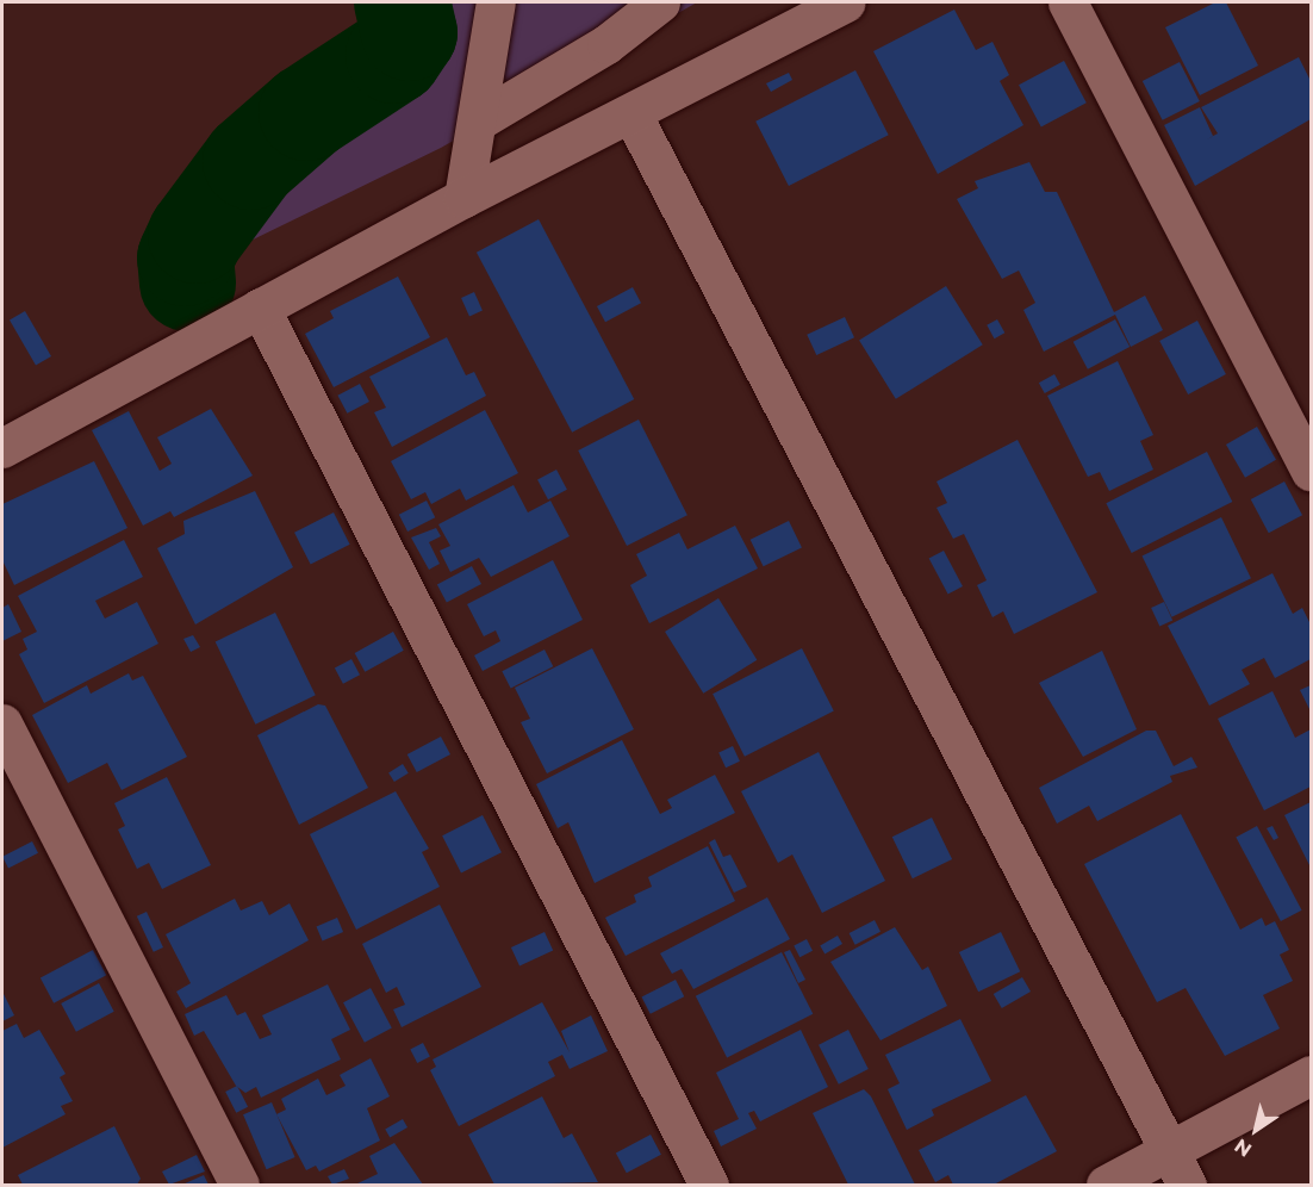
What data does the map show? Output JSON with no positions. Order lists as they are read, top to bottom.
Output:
{
  "north": "bottom left"
}
